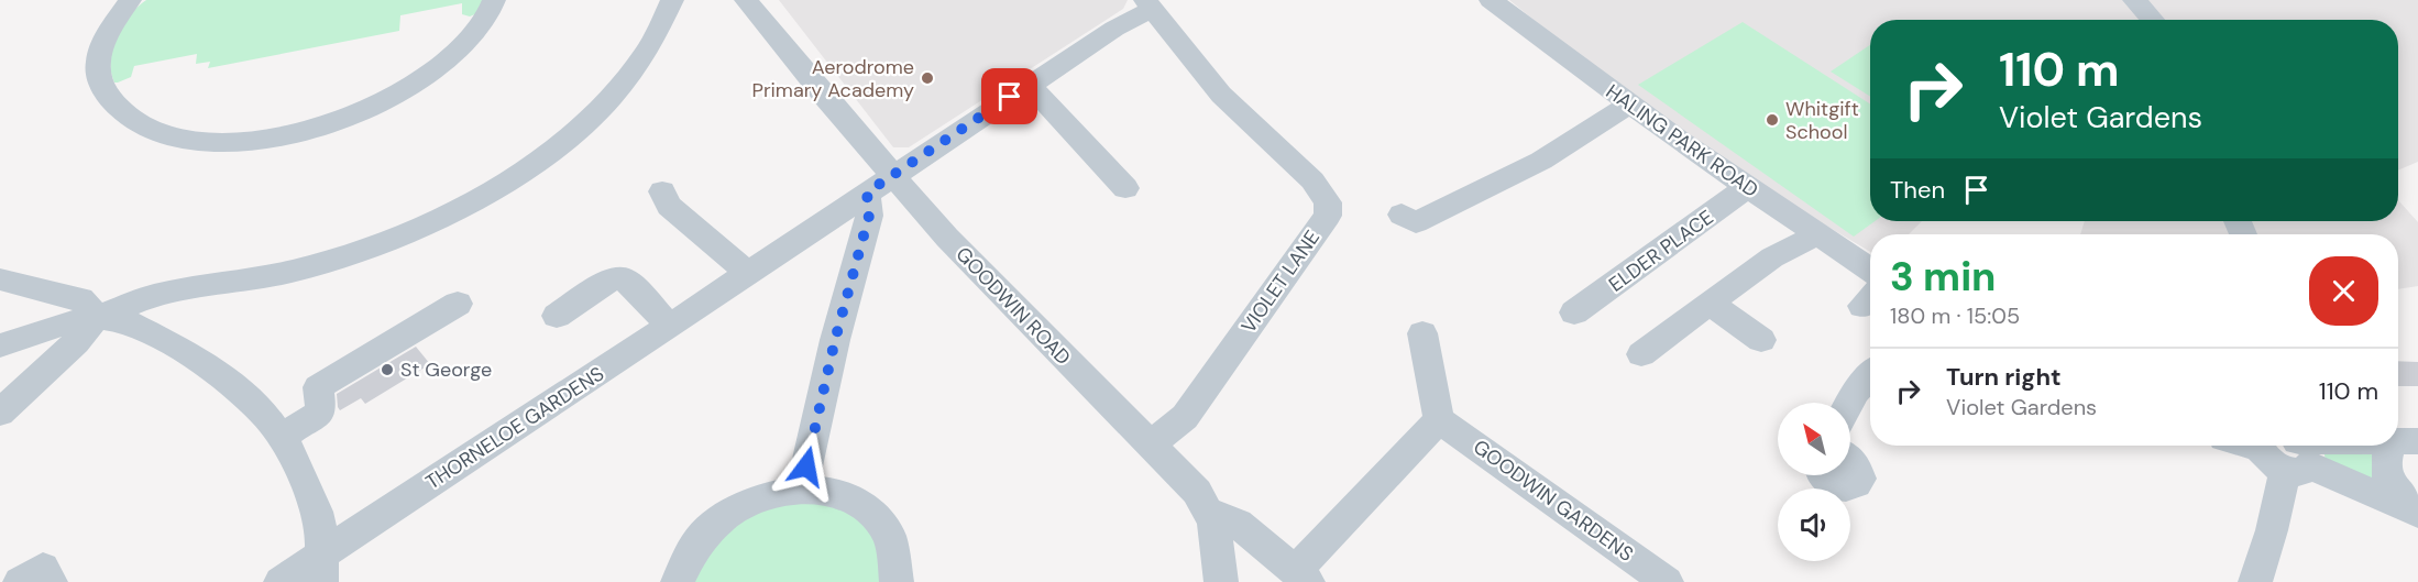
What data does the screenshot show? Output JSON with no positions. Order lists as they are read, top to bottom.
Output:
{
  "streets": {
    "street": [
      "HALING PARK ROAD",
      "ELDER PLACE",
      "VIOLET LANE",
      "GOODWIN ROAD",
      "THORNELOE GARDENS",
      "GOODWIN GARDENS"
    ]
  },
  "crossings": [
    ["HALING PARK ROAD", "ELDER PLACE"],
    ["VIOLET LANE", "GOODWIN ROAD"],
    ["VIOLET LANE", "THORNELOE GARDENS"],
    ["GOODWIN ROAD", "THORNELOE GARDENS"]
  ],
  "places": ["Aerodrome Primary Academy", "Whitgift School", "St George"],
  "north": "top left",
  "page": {
    "turn": ["110 m", "Violet Gardens"],
    "then": "Then",
    "heading": ["3 min", "180 m · 15:05"],
    "list": [
      {
        "name": "Turn right",
        "note": "Violet Gardens",
        "value": "110 m"
      }
    ]
  }
}
